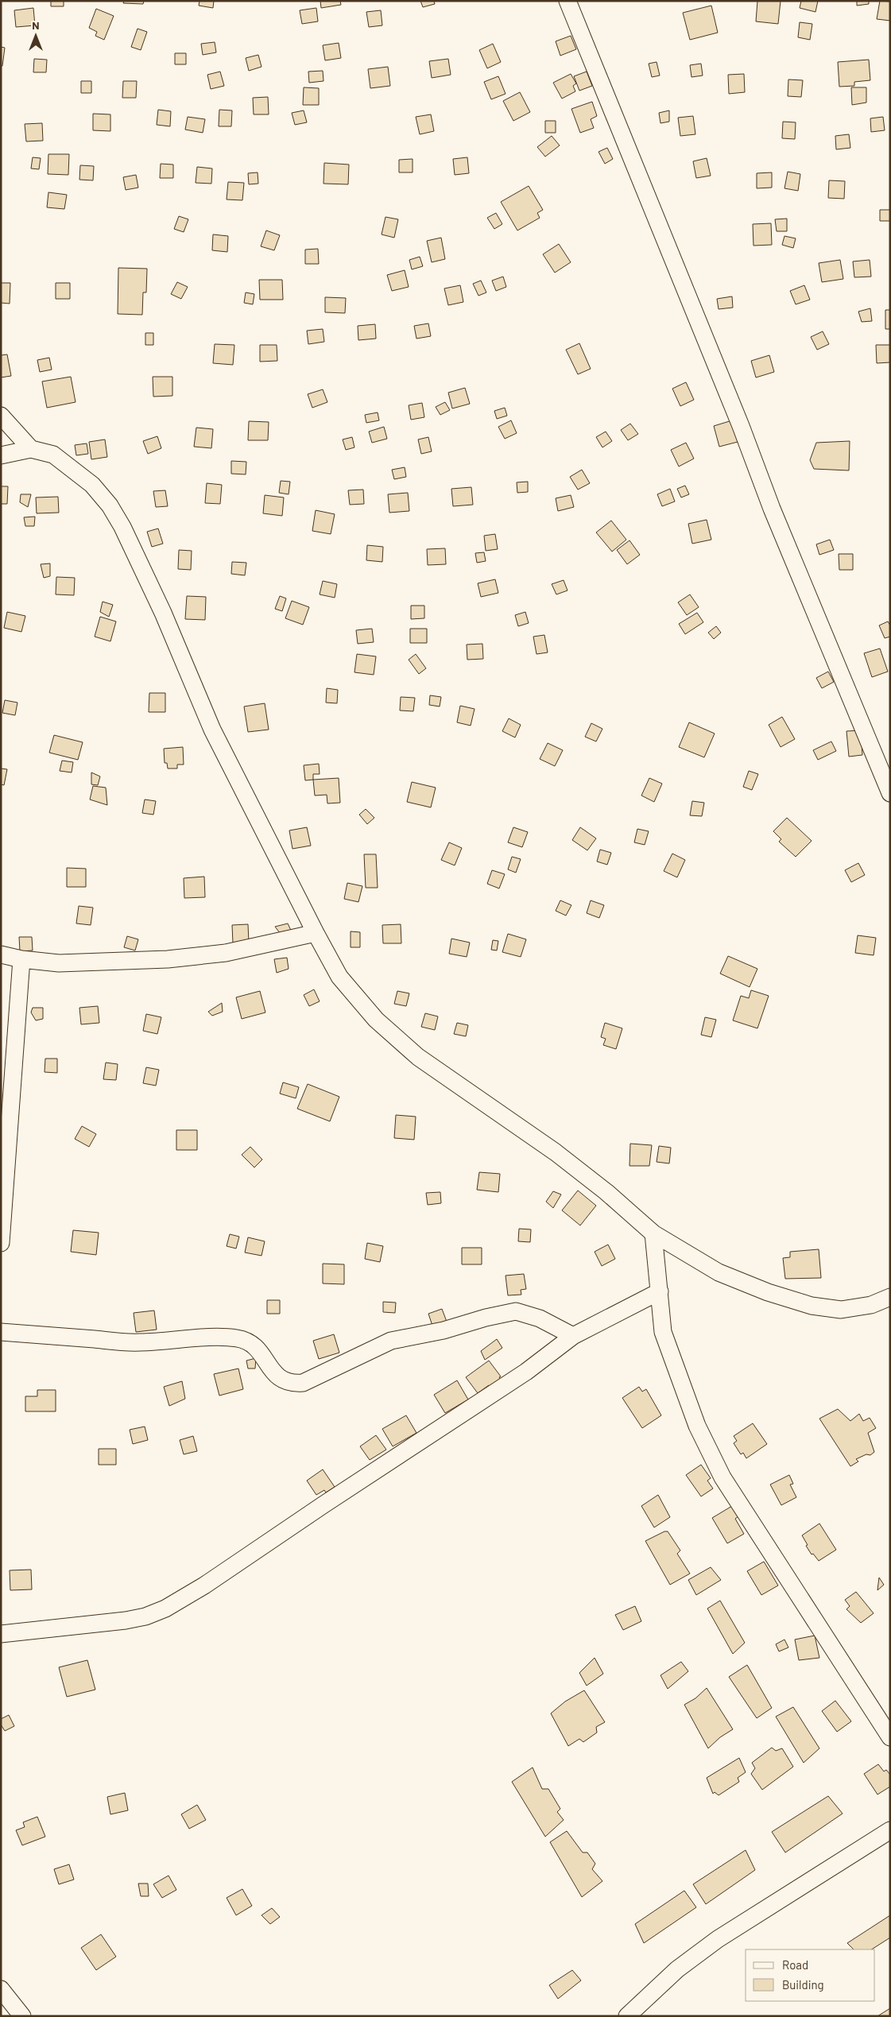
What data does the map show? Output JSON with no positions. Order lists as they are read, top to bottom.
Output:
{
  "legend": ["Road", "Building"],
  "north": "top"
}
